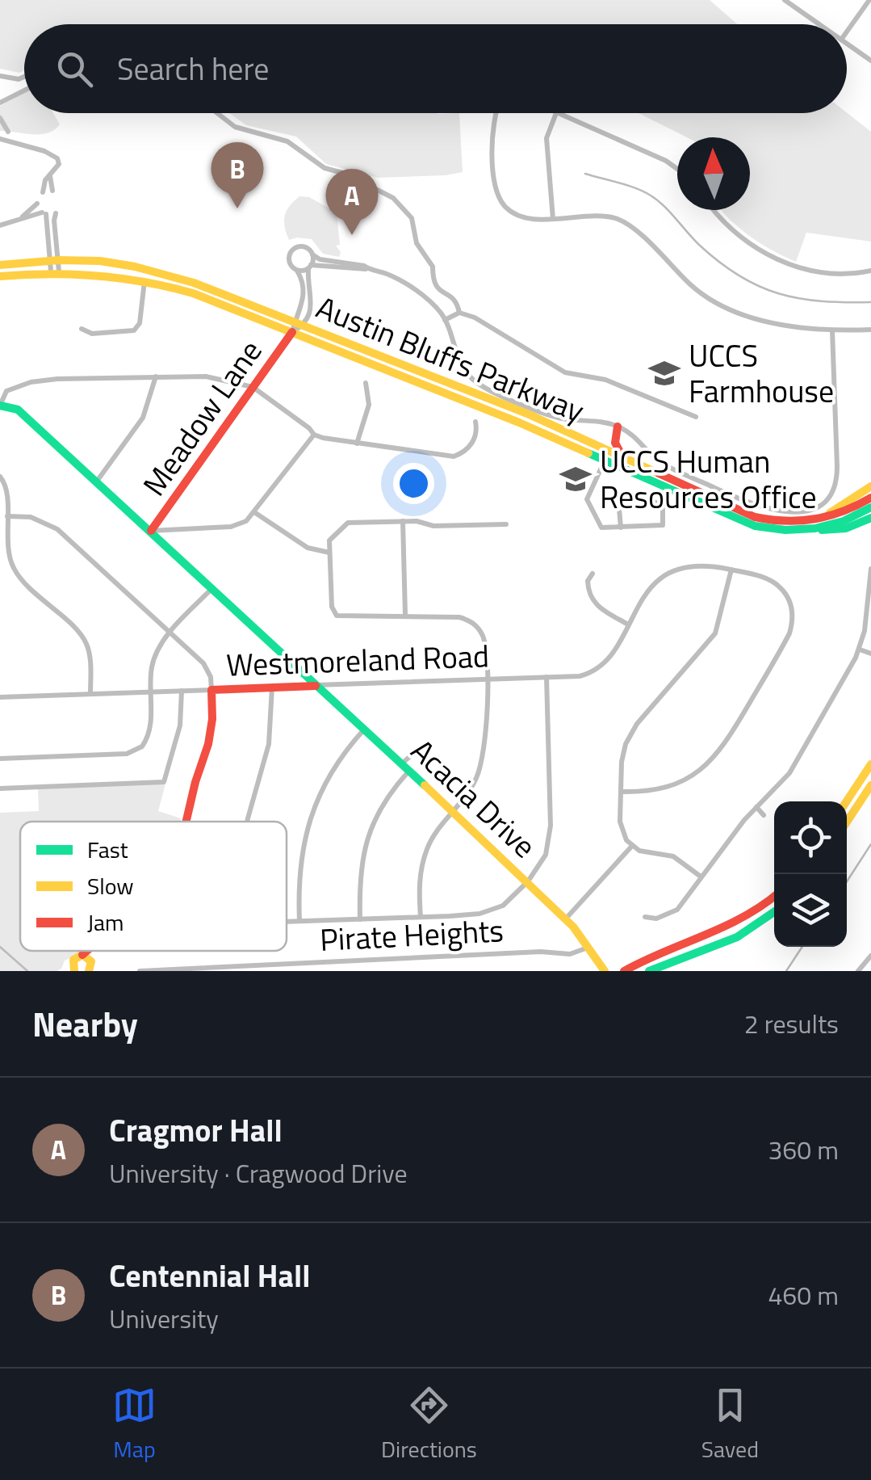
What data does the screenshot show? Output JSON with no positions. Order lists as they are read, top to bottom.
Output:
{
  "streets": {
    "main road": [
      "Austin Bluffs Parkway",
      "Meadow Lane",
      "Westmoreland Road",
      "Acacia Drive"
    ],
    "street": ["Pirate Heights"]
  },
  "crossings": [
    ["Austin Bluffs Parkway", "Meadow Lane"],
    ["Meadow Lane", "Acacia Drive"],
    ["Westmoreland Road", "Acacia Drive"],
    ["Acacia Drive", "Pirate Heights"]
  ],
  "places": {
    "school or university": ["UCCS Farmhouse", "UCCS Human Resources Office"]
  },
  "legend": ["Fast", "Slow", "Jam"],
  "north": "top",
  "page": {
    "search": "Search here",
    "pins": ["B", "A"],
    "heading": ["Nearby", "2 results"],
    "list": [
      {
        "mark": "A",
        "name": "Cragmor Hall",
        "note": "University · Cragwood Drive",
        "value": "360 m"
      },
      {
        "mark": "B",
        "name": "Centennial Hall",
        "note": "University",
        "value": "460 m"
      }
    ],
    "nav": ["Map", "Directions", "Saved"]
  }
}
